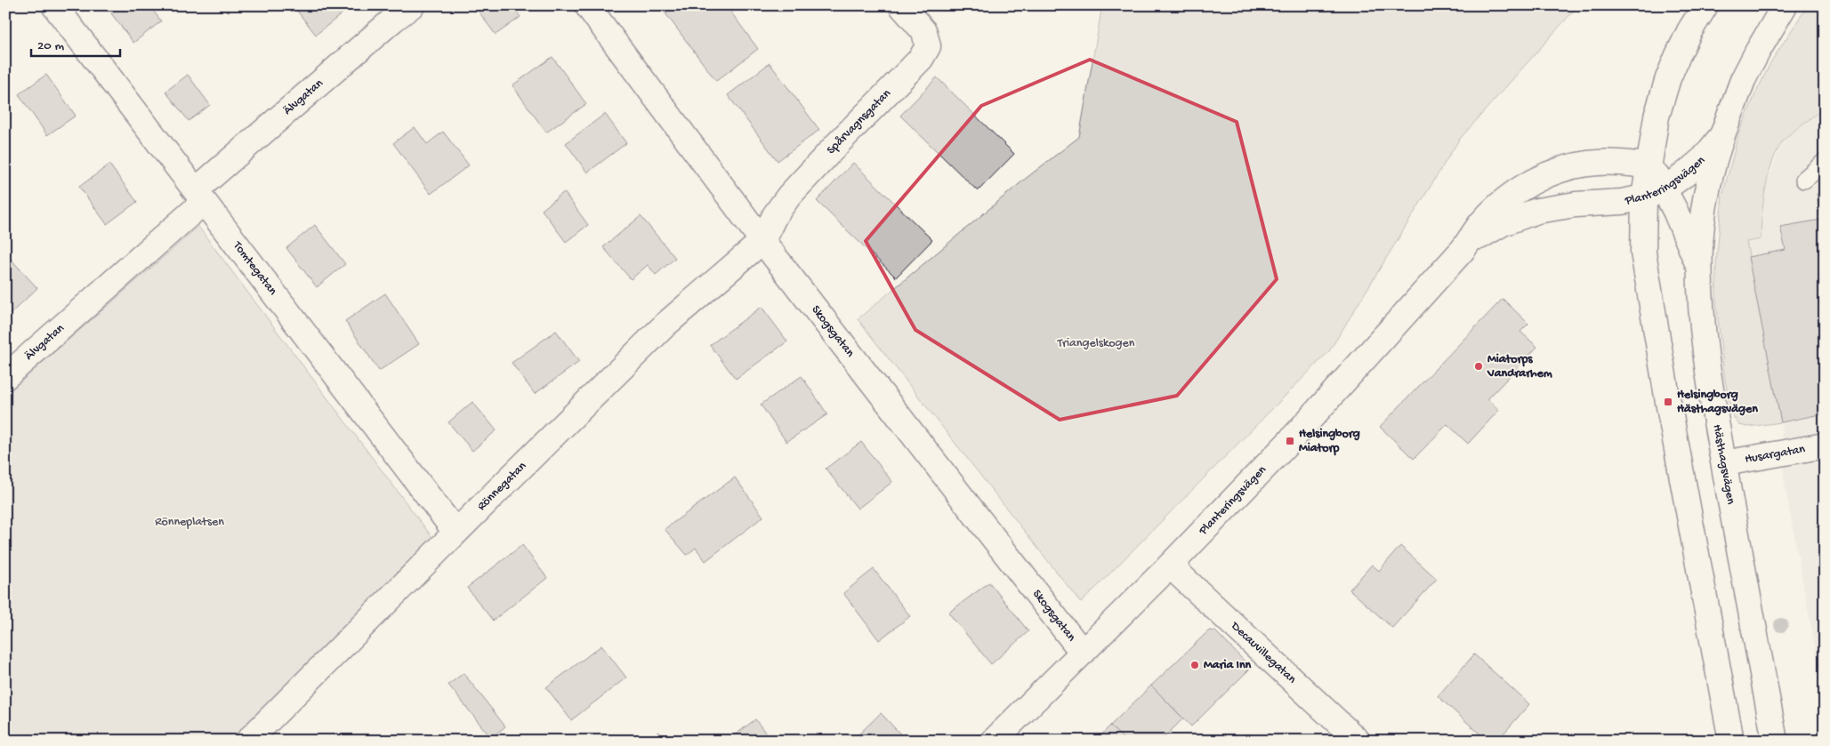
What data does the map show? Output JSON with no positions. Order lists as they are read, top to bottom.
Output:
{
  "streets": {
    "street": [
      "Älvgatan",
      "Spårvagnsgatan",
      "Planteringsvägen",
      "Tomtegatan",
      "Skogsgatan",
      "Husargatan",
      "Hästhagsvägen",
      "Rönnegatan",
      "Decauvillegatan"
    ]
  },
  "crossings": [
    ["Älvgatan", "Tomtegatan"],
    ["Spårvagnsgatan", "Skogsgatan"],
    ["Spårvagnsgatan", "Rönnegatan"],
    ["Planteringsvägen", "Skogsgatan"],
    ["Planteringsvägen", "Hästhagsvägen"],
    ["Planteringsvägen", "Decauvillegatan"],
    ["Tomtegatan", "Rönnegatan"],
    ["Skogsgatan", "Rönnegatan"],
    ["Husargatan", "Hästhagsvägen"]
  ],
  "parks": ["Triangelskogen", "Rönneplatsen"],
  "places": {
    "other": ["Miatorps Vandrarhem", "Maria Inn"],
    "transit": ["Helsingborg Hästhagsvägen", "Helsingborg Miatorp"]
  },
  "scale_bar": "20 m"
}
